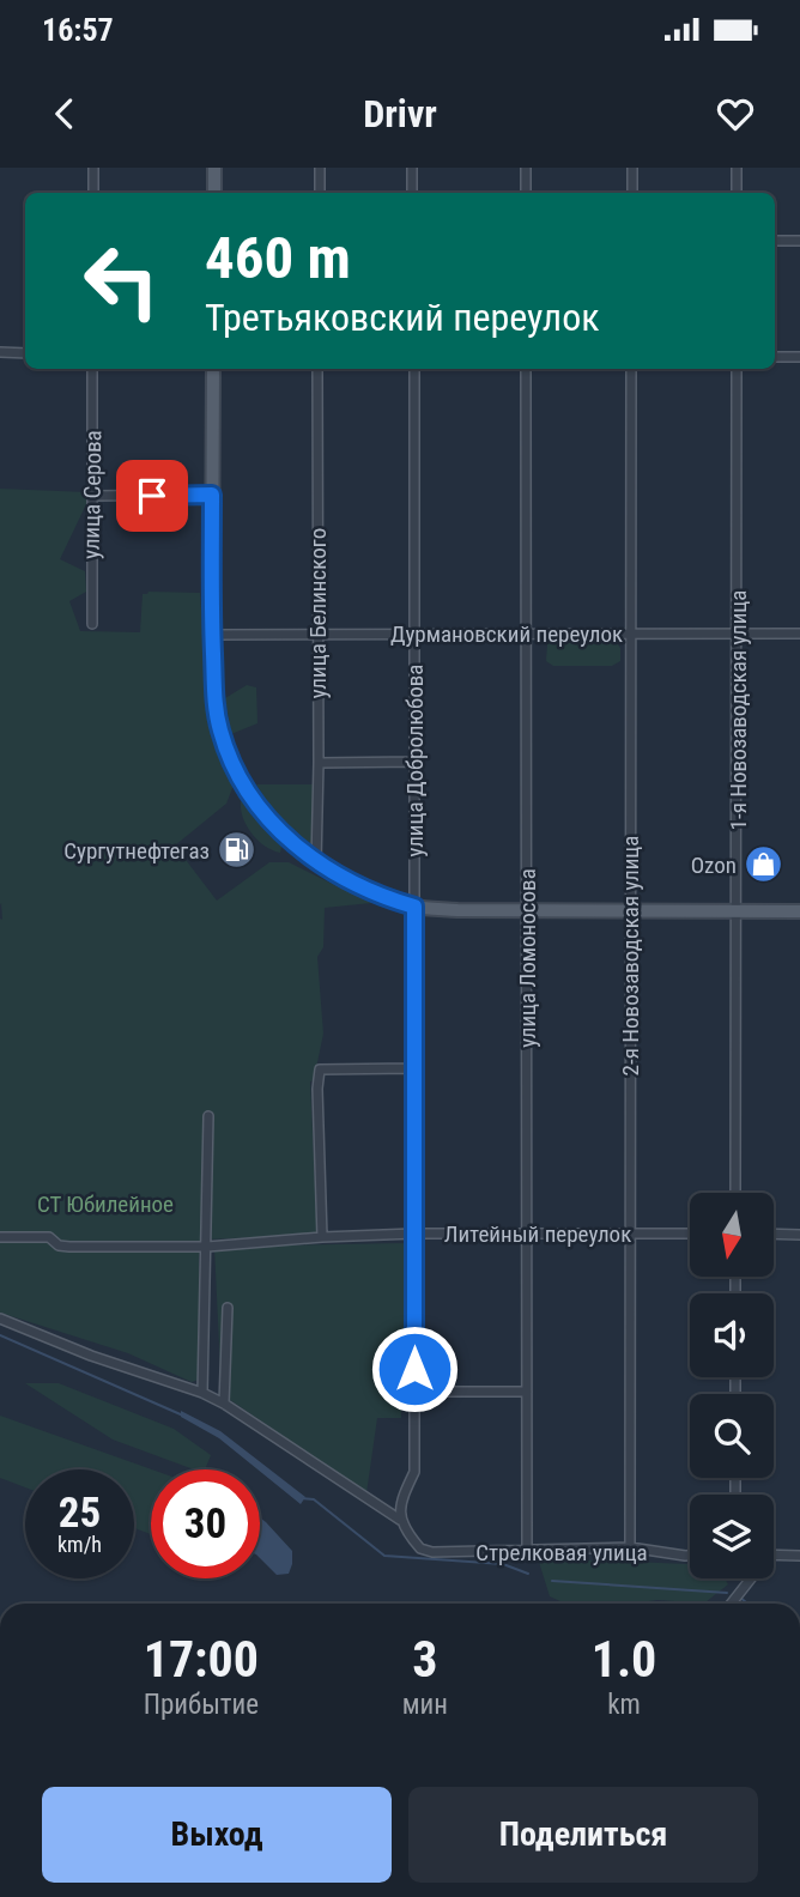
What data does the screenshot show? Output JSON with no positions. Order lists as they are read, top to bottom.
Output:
{
  "streets": {
    "street": [
      "улица Серова",
      "улица Белинского",
      "Дурмановский переулок",
      "1-я Новозаводская улица",
      "улица Добролюбова",
      "2-я Новозаводская улица",
      "улица Ломоносова",
      "Литейный переулок",
      "Стрелковая улица"
    ]
  },
  "crossings": [
    ["улица Белинского", "Дурмановский переулок"],
    ["Дурмановский переулок", "1-я Новозаводская улица"],
    ["Дурмановский переулок", "улица Добролюбова"],
    ["Дурмановский переулок", "2-я Новозаводская улица"],
    ["Дурмановский переулок", "улица Ломоносова"],
    ["улица Добролюбова", "Литейный переулок"],
    ["улица Добролюбова", "Стрелковая улица"],
    ["2-я Новозаводская улица", "Литейный переулок"],
    ["2-я Новозаводская улица", "Стрелковая улица"],
    ["улица Ломоносова", "Литейный переулок"],
    ["улица Ломоносова", "Стрелковая улица"]
  ],
  "parks": ["СТ Юбилейное"],
  "places": {
    "fuel station": ["Сургутнефтегаз"],
    "shop": ["Ozon"]
  },
  "north": "bottom",
  "page": {
    "status": "16:57",
    "header": "Drivr",
    "turn": ["460 m", "Третьяковский переулок"],
    "speed": "25 km/h",
    "limit": "30",
    "eta": [
      "17:00",
      "Прибытие",
      "3",
      "мин",
      "1.0",
      "km"
    ],
    "buttons": ["Выход", "Поделиться"]
  }
}
